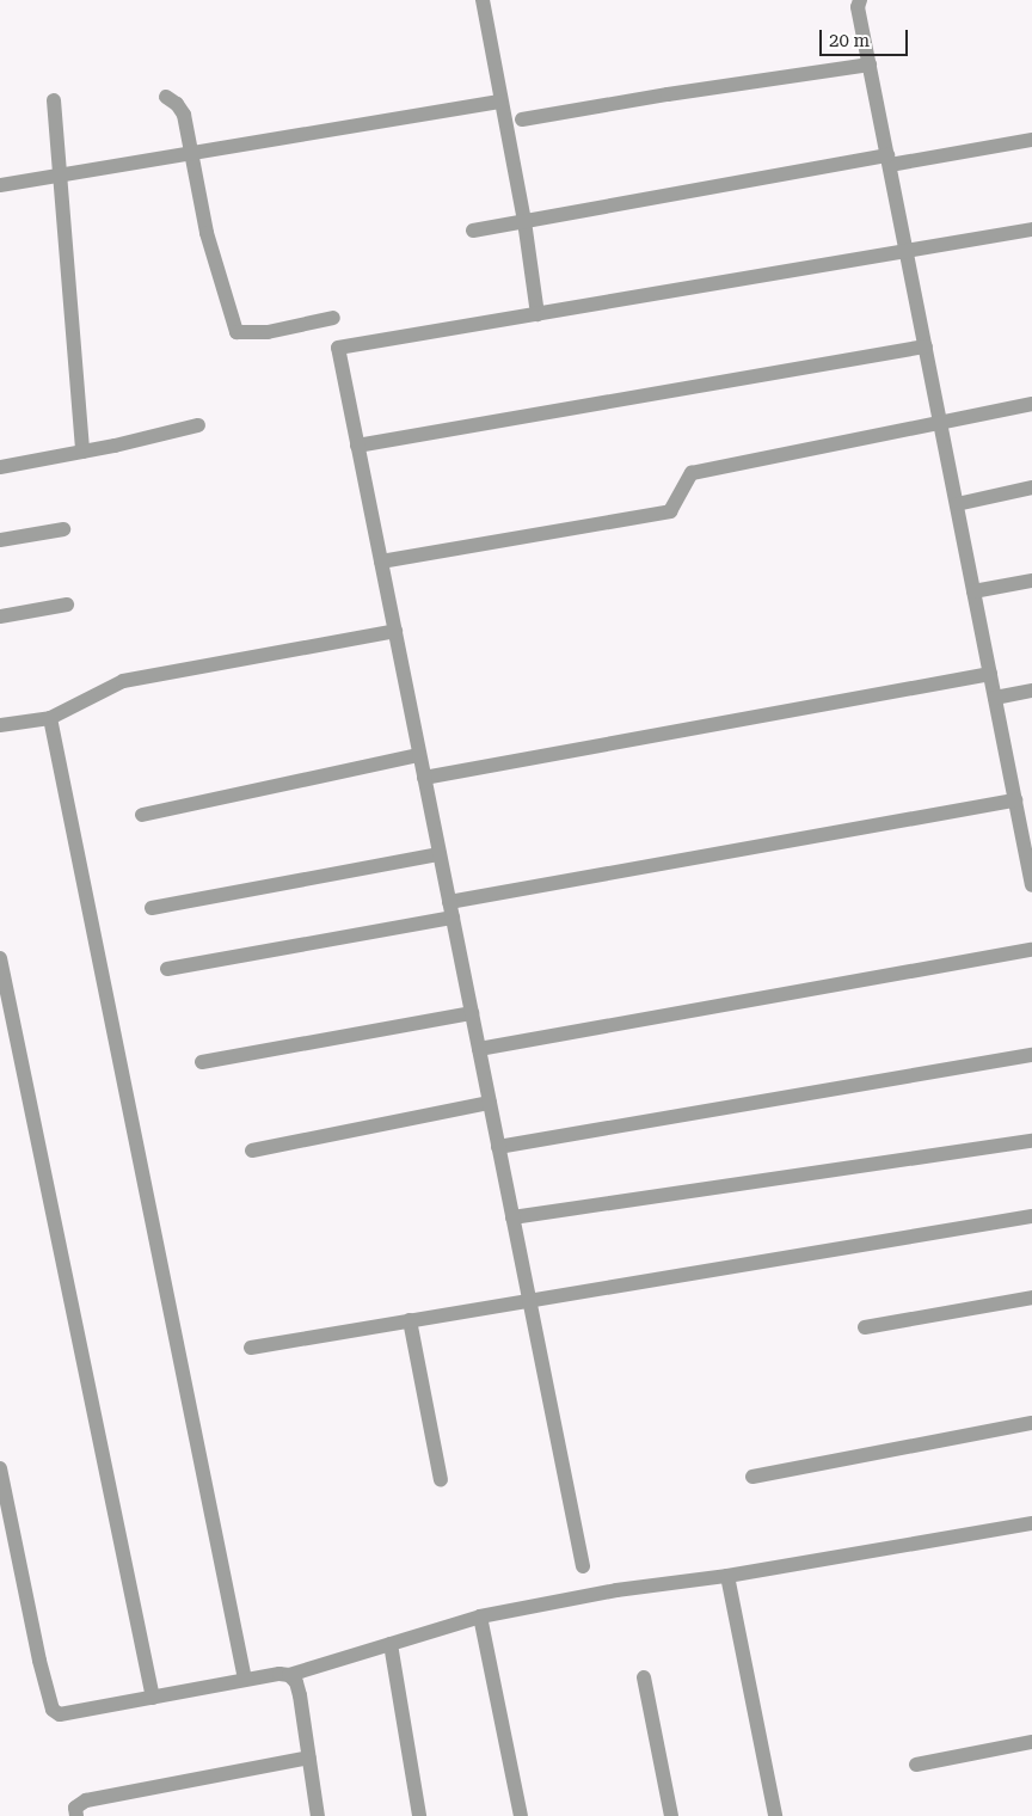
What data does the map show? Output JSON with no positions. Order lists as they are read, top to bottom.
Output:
{
  "scale_bar": "20 m"
}
